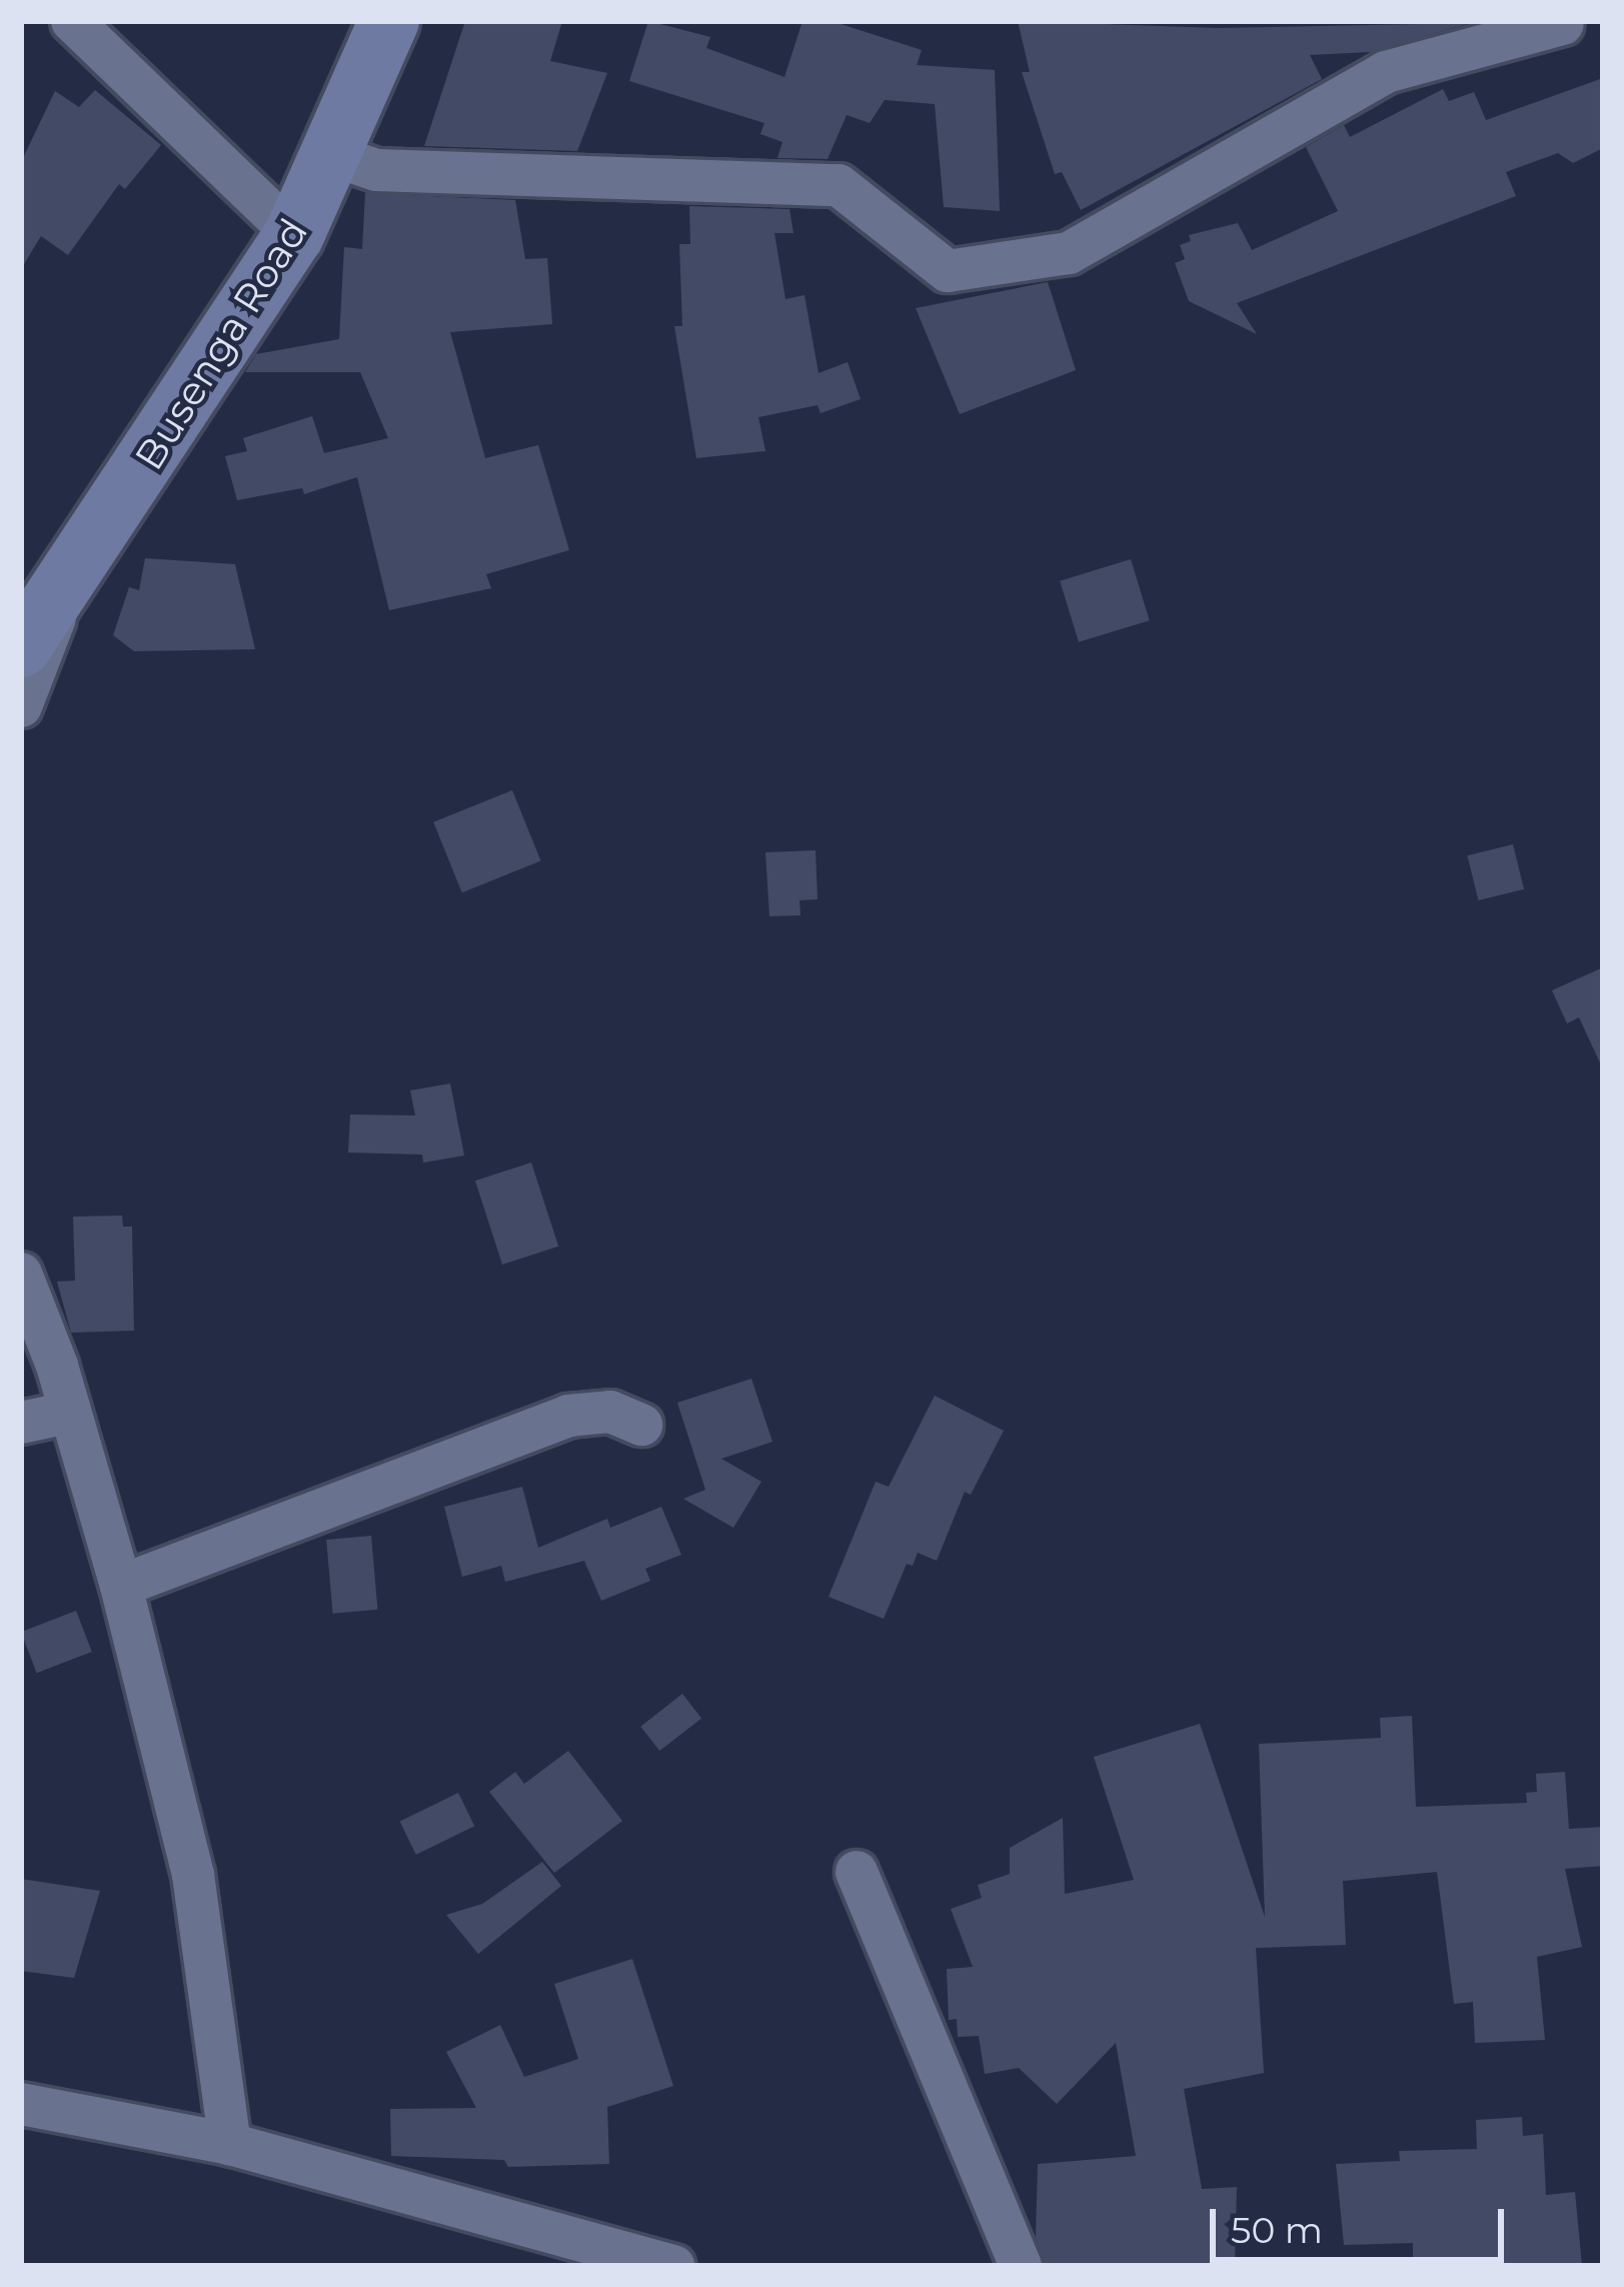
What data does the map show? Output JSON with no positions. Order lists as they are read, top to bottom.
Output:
{
  "streets": {
    "street": ["Busenga Road"]
  },
  "scale_bar": "50 m"
}
